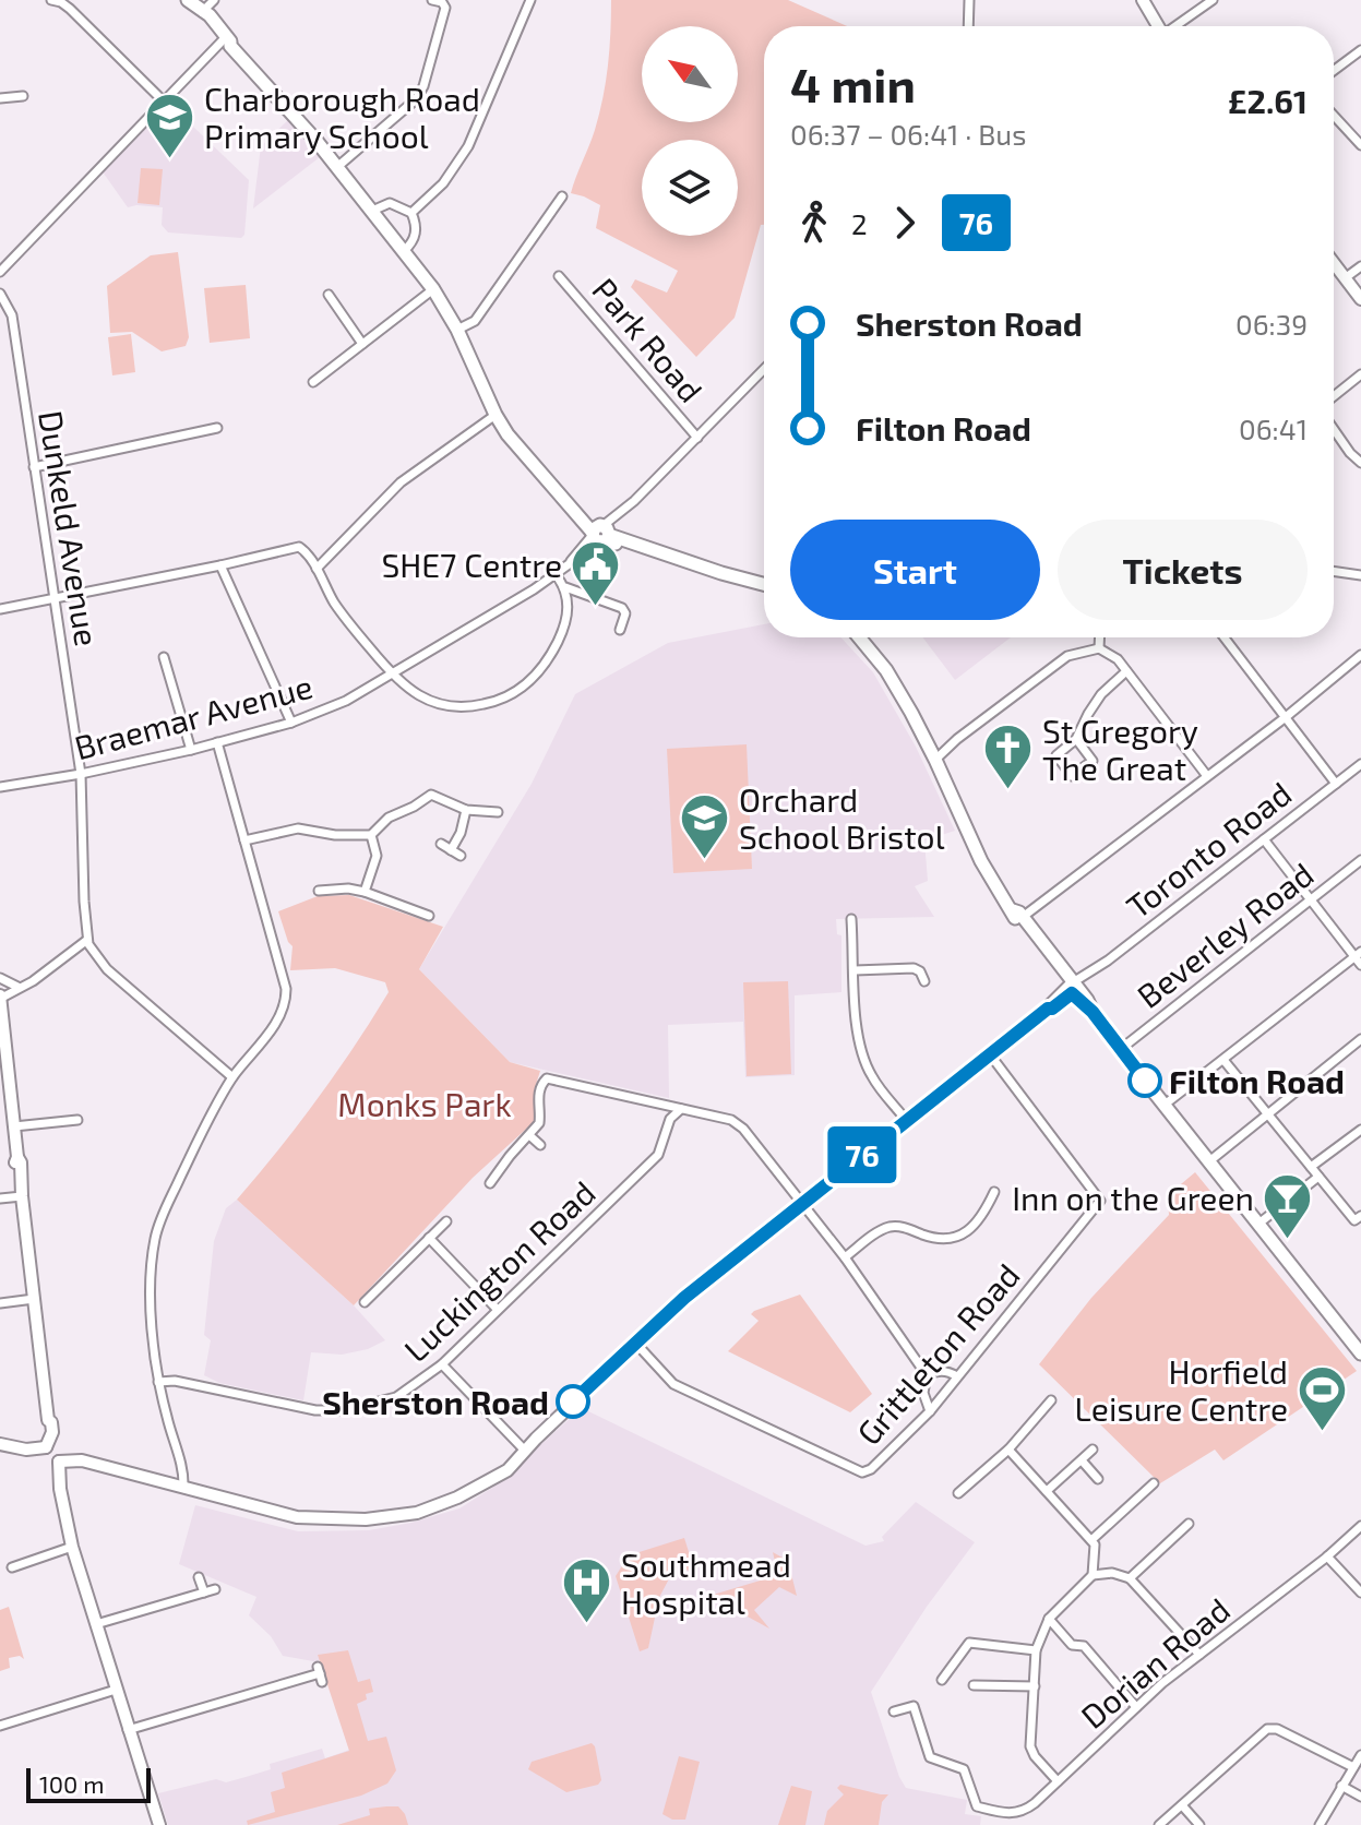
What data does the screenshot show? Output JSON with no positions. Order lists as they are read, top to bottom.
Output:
{
  "streets": {
    "street": [
      "Park Road",
      "Dunkeld Avenue",
      "Braemar Avenue",
      "Toronto Road",
      "Beverley Road",
      "Luckington Road",
      "Grittleton Road",
      "Dorian Road"
    ]
  },
  "crossings": [
    ["Park Road", "Braemar Avenue"],
    ["Dunkeld Avenue", "Braemar Avenue"]
  ],
  "parks": ["Monks Park"],
  "places": {
    "school or university": ["Charborough Road Primary School", "Orchard School Bristol"],
    "public building": ["SHE7 Centre"],
    "church": ["St Gregory The Great"],
    "other": ["Filton Road", "Sherston Road"],
    "bar": ["Inn on the Green"],
    "sports": ["Horfield Leisure Centre"],
    "hospital": ["Southmead Hospital"]
  },
  "lines": ["bus line 76"],
  "scale_bar": "100 m",
  "north": "top left",
  "page": {
    "on_map": "76",
    "heading": ["4 min", "06:37 – 06:41 · Bus", "£2.61"],
    "legs": ["2", "76"],
    "list": [
      {
        "name": "Sherston Road",
        "value": "06:39"
      },
      {
        "name": "Filton Road",
        "value": "06:41"
      }
    ],
    "buttons": ["Start", "Tickets"],
    "scale": "100 m"
  }
}
